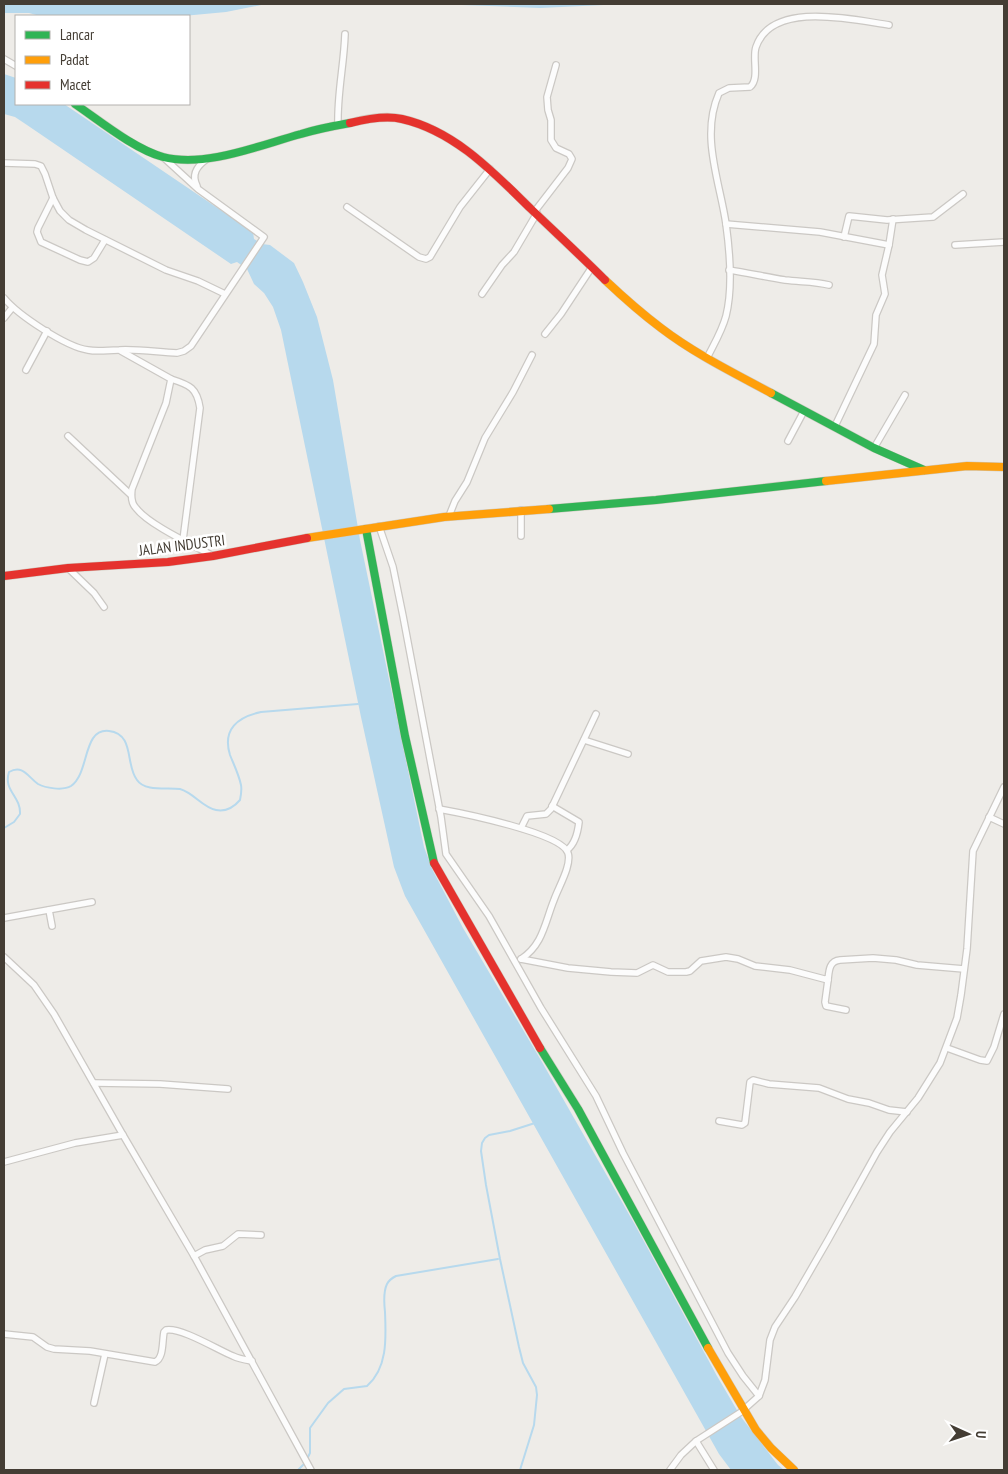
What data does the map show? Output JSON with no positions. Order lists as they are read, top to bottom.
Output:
{
  "streets": {
    "street": ["JALAN INDUSTRI"]
  },
  "legend": ["Lancar", "Padat", "Macet"],
  "north": "right"
}
